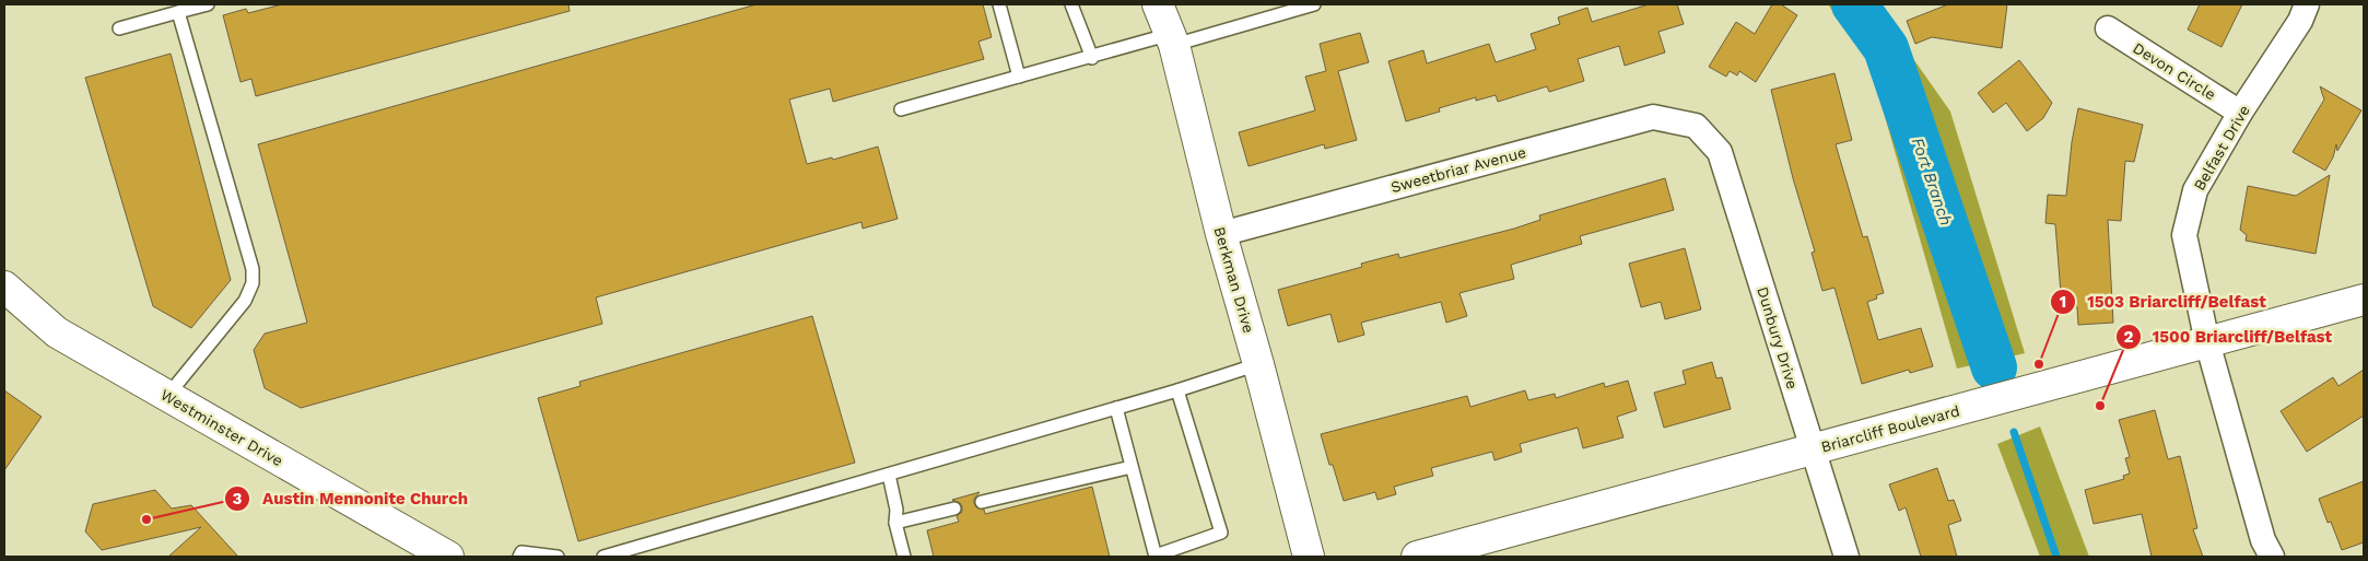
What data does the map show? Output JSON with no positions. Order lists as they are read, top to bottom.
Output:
{
  "streets": {
    "street": [
      "Devon Circle",
      "Belfast Drive",
      "Sweetbriar Avenue",
      "Berkman Drive",
      "Dunbury Drive",
      "Westminster Drive",
      "Briarcliff Boulevard"
    ]
  },
  "crossings": [
    ["Devon Circle", "Belfast Drive"],
    ["Belfast Drive", "Briarcliff Boulevard"],
    ["Sweetbriar Avenue", "Berkman Drive"],
    ["Sweetbriar Avenue", "Dunbury Drive"],
    ["Dunbury Drive", "Briarcliff Boulevard"]
  ],
  "water": ["Fort Branch"],
  "places": ["1503 Briarcliff/Belfast", "1500 Briarcliff/Belfast", "Austin Mennonite Church"]
}
